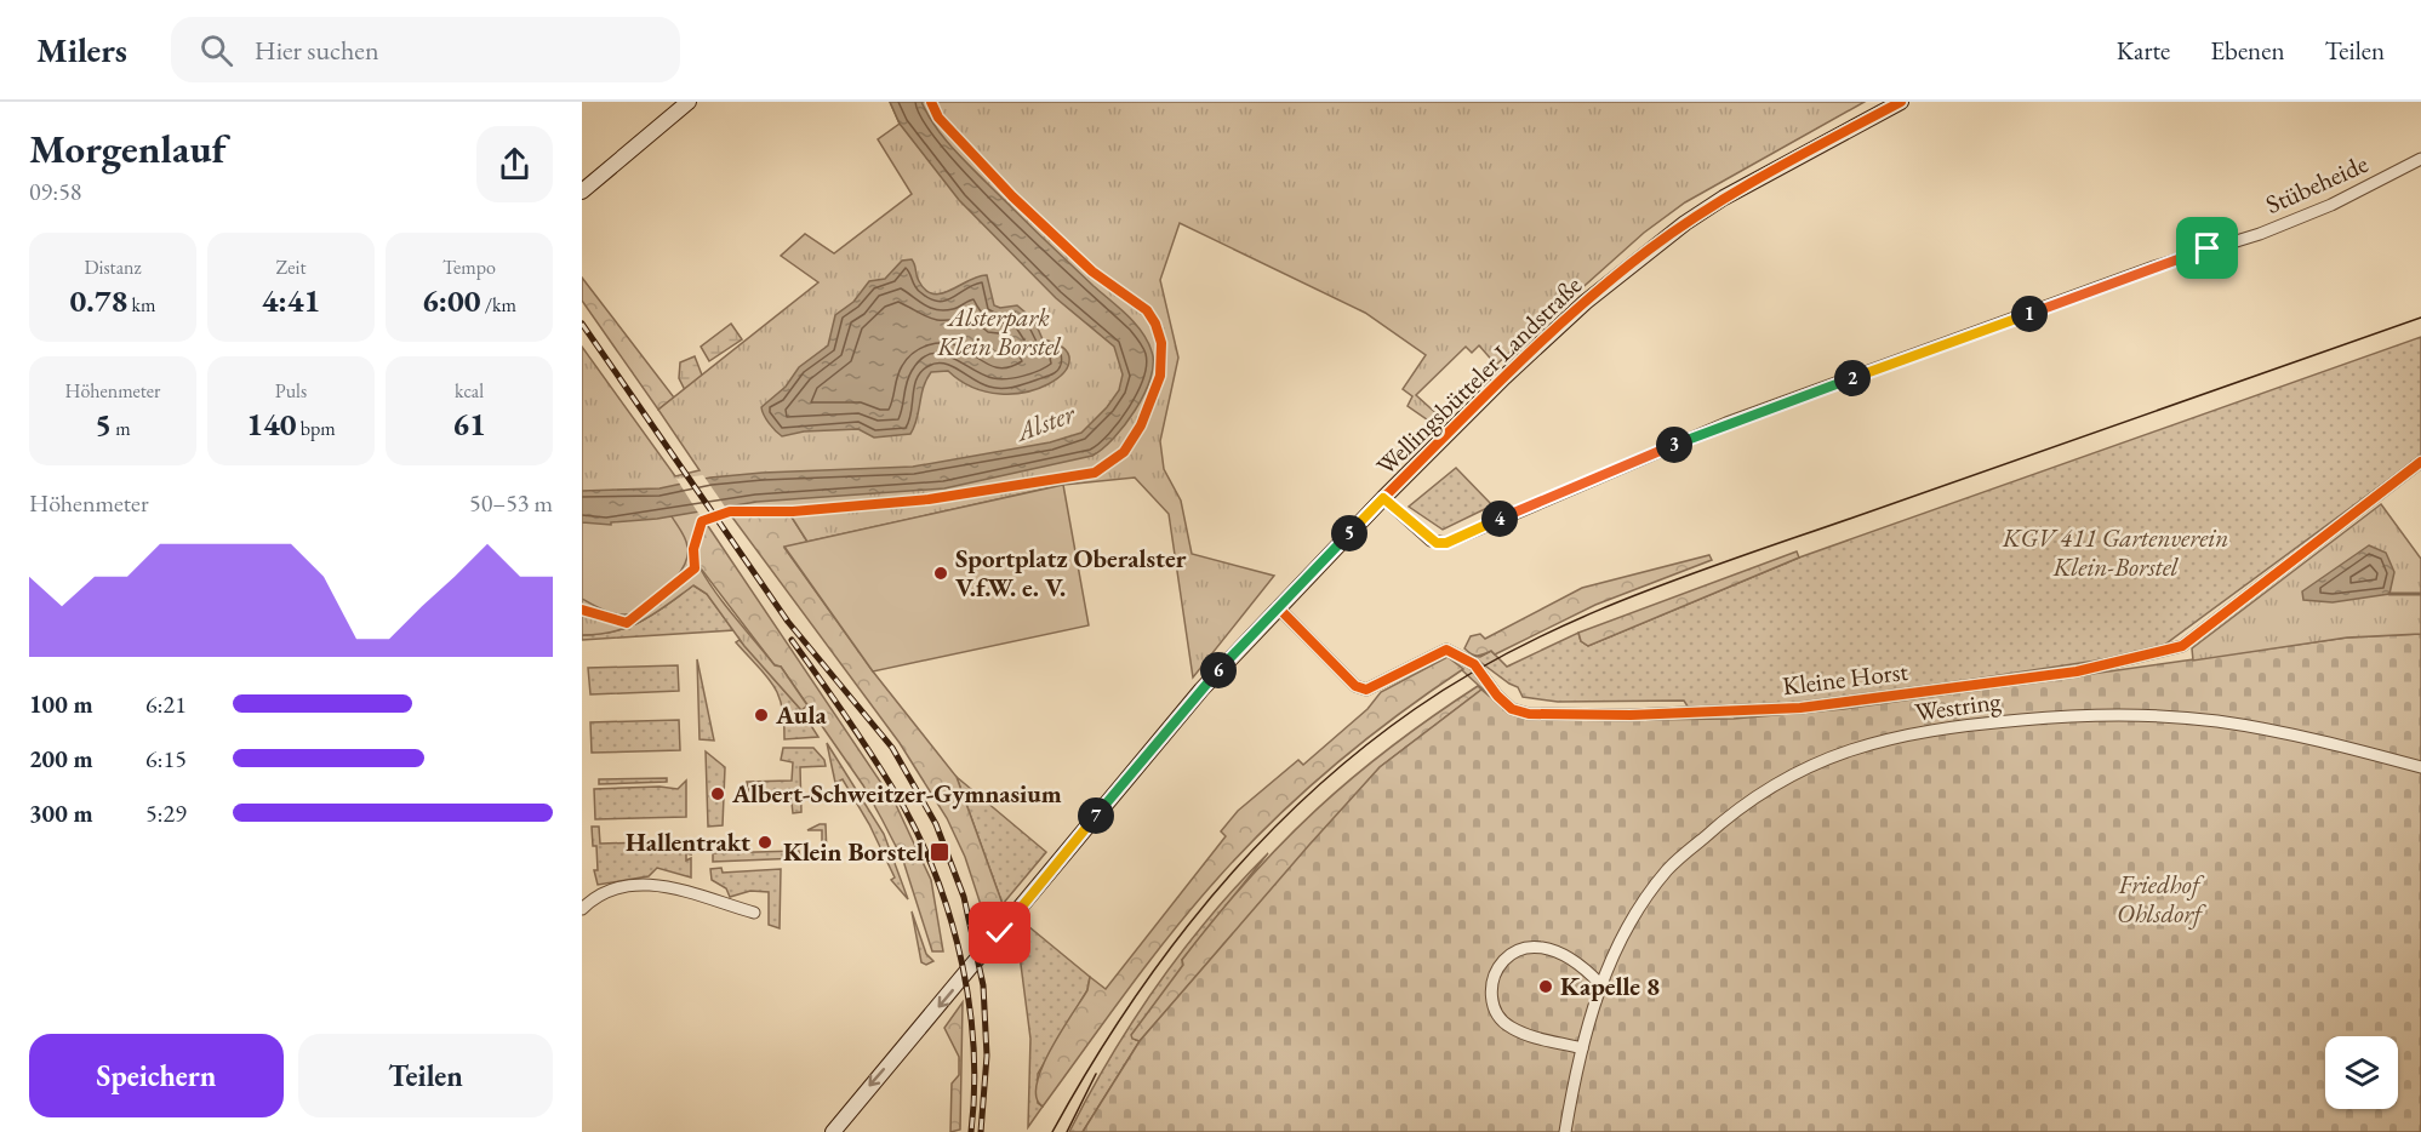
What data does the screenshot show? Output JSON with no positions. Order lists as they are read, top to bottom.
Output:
{
  "streets": {
    "main road": ["Wellingsbütteler Landstraße"],
    "street": ["Stübeheide", "Kleine Horst", "Westring"]
  },
  "crossings": [
    ["Stübeheide", "Wellingsbütteler Landstraße"],
    ["Wellingsbütteler Landstraße", "Kleine Horst"]
  ],
  "one_way": ["Wellingsbütteler Landstraße"],
  "water": ["Alster"],
  "parks": ["Alsterpark Klein Borstel", "KGV 411 Gartenverein Klein-Borstel", "Friedhof Ohlsdorf"],
  "places": {
    "other": [
      "Sportplatz Oberalster V.f.W. e. V.",
      "Aula",
      "Albert-Schweitzer-Gymnasium",
      "Hallentrakt",
      "Kapelle 8"
    ],
    "transit": ["Klein Borstel"]
  },
  "page": {
    "header": "Milers",
    "search": "Hier suchen",
    "nav": ["Karte", "Ebenen", "Teilen"],
    "heading": ["Morgenlauf", "09:58"],
    "stats": [
      ["Distanz", "0.78 km"],
      ["Zeit", "4:41"],
      ["Tempo", "6:00 /km"],
      ["Höhenmeter", "5 m"],
      ["Puls", "140 bpm"],
      ["kcal", "61"]
    ],
    "pins": [
      "1",
      "2",
      "3",
      "4",
      "5",
      "6",
      "7"
    ],
    "chart": ["Höhenmeter", "50–53 m"],
    "list": [
      {
        "name": "100 m",
        "note": "6:21"
      },
      {
        "name": "200 m",
        "note": "6:15"
      },
      {
        "name": "300 m",
        "note": "5:29"
      }
    ],
    "buttons": ["Speichern", "Teilen"]
  }
}
